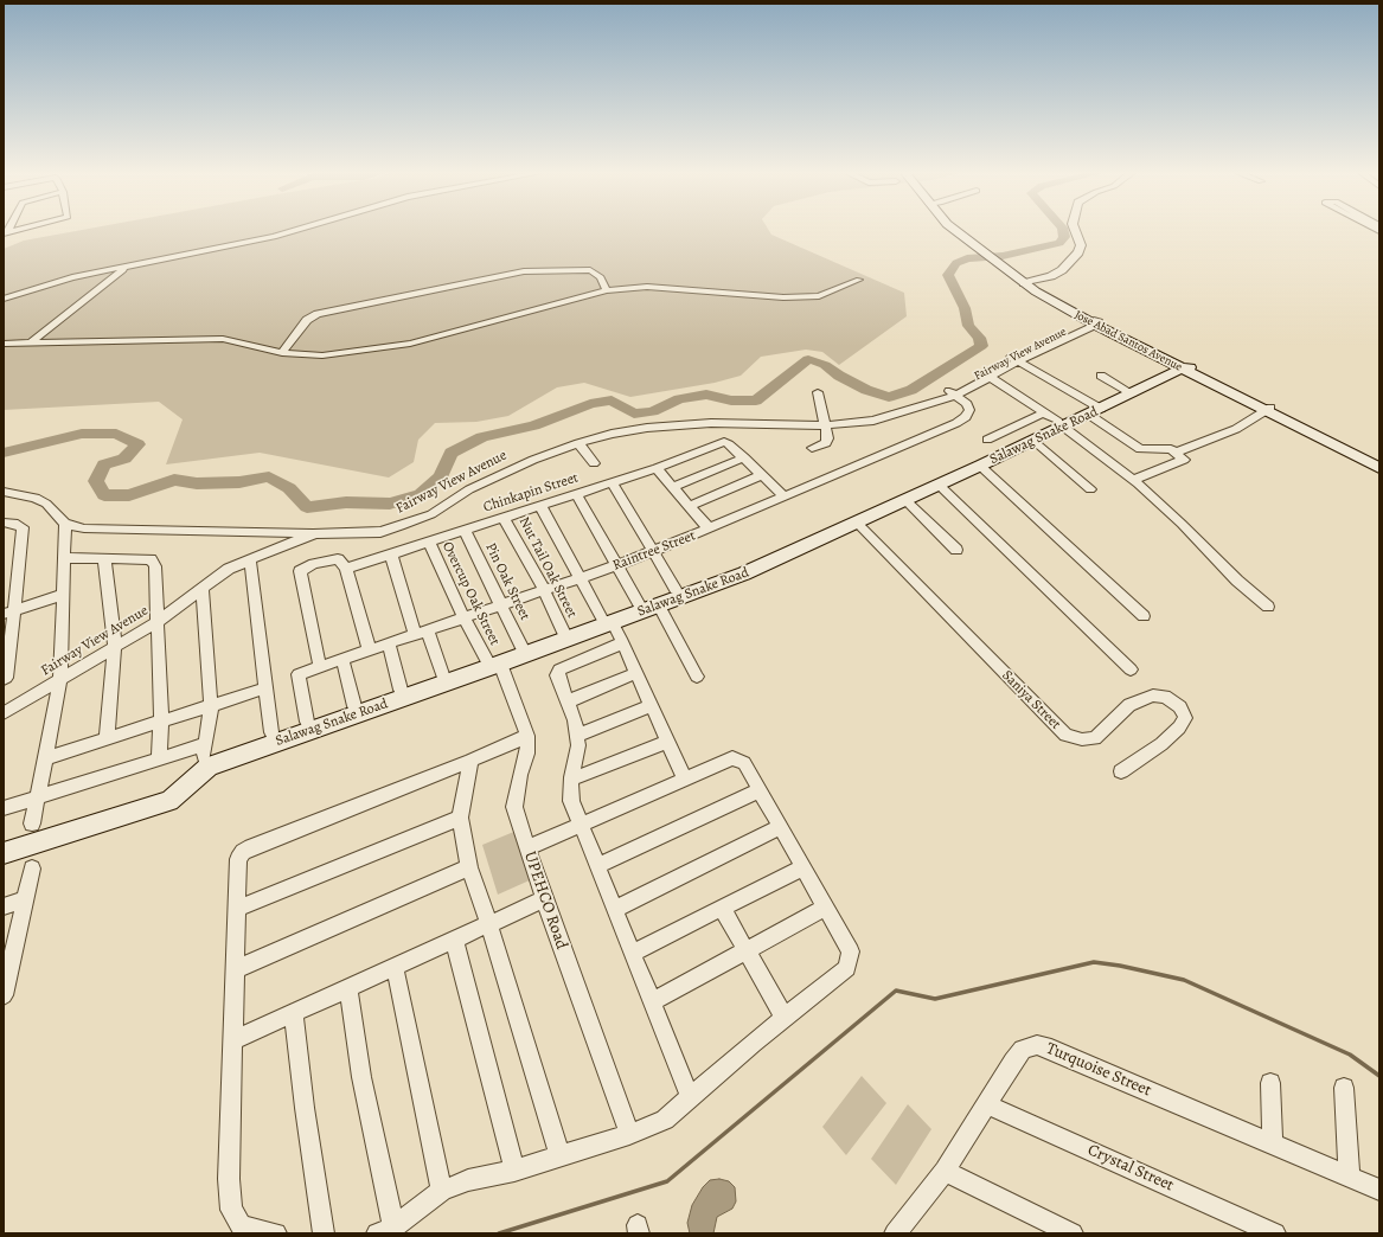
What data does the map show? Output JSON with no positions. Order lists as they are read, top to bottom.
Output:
{
  "streets": {
    "main road": ["Jose Abad Santos Avenue", "Salawag Snake Road"],
    "street": [
      "Fairway View Avenue",
      "Chinkapin Street",
      "Raintree Street",
      "Nut Tail Oak Street",
      "Pin Oak Street",
      "Overcup Oak Street",
      "Saniya Street",
      "UPEHCO Road",
      "Turquoise Street",
      "Crystal Street"
    ]
  },
  "crossings": [
    ["Jose Abad Santos Avenue", "Fairway View Avenue"],
    ["Jose Abad Santos Avenue", "Salawag Snake Road"],
    ["Fairway View Avenue", "Raintree Street"],
    ["Salawag Snake Road", "Overcup Oak Street"],
    ["Salawag Snake Road", "Saniya Street"],
    ["Salawag Snake Road", "UPEHCO Road"],
    ["Chinkapin Street", "Nut Tail Oak Street"],
    ["Chinkapin Street", "Pin Oak Street"],
    ["Chinkapin Street", "Overcup Oak Street"],
    ["Raintree Street", "Nut Tail Oak Street"],
    ["Raintree Street", "Pin Oak Street"],
    ["Raintree Street", "Overcup Oak Street"],
    ["Overcup Oak Street", "UPEHCO Road"],
    ["Turquoise Street", "Crystal Street"]
  ]
}
